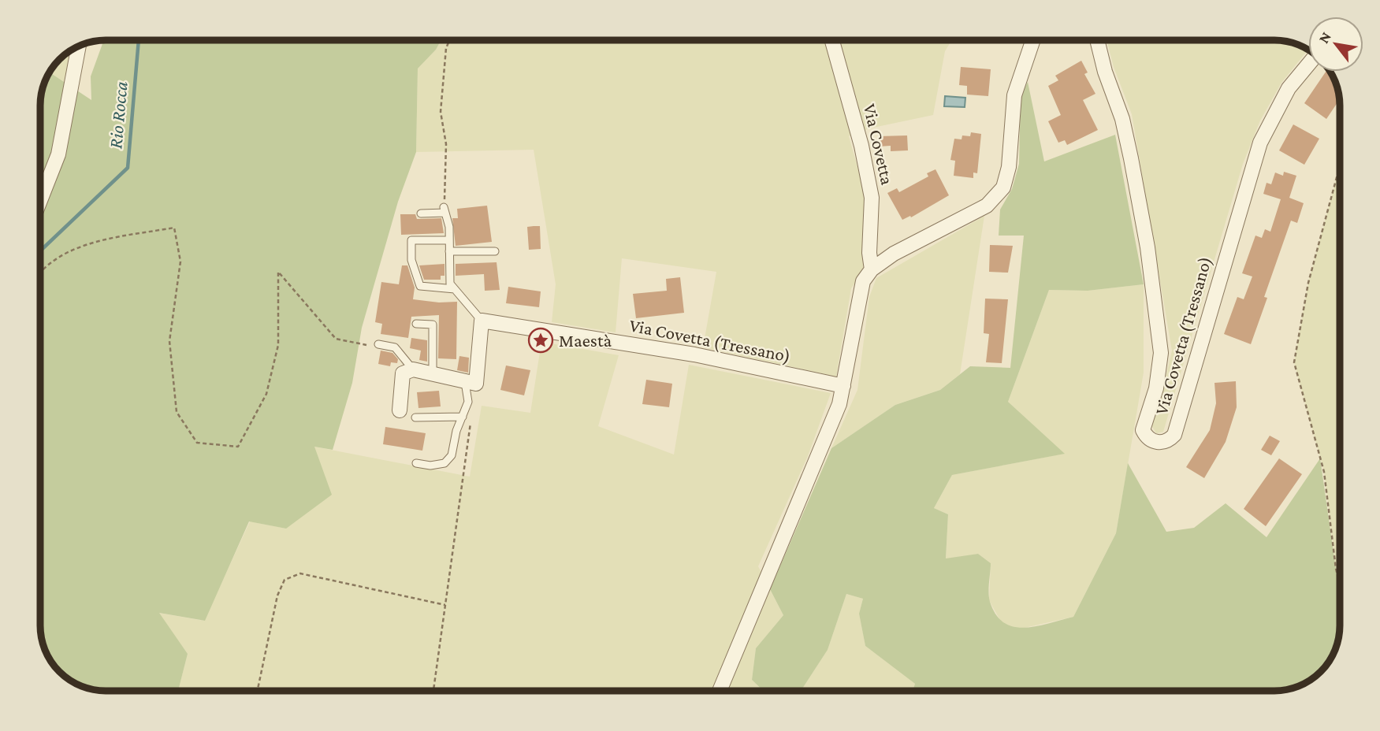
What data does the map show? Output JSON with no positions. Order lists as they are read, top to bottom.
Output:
{
  "streets": {
    "street": ["Via Covetta", "Via Covetta (Tressano)"]
  },
  "water": ["Rio Rocca"],
  "places": {
    "place": ["Maestà"]
  },
  "north": "top left"
}
